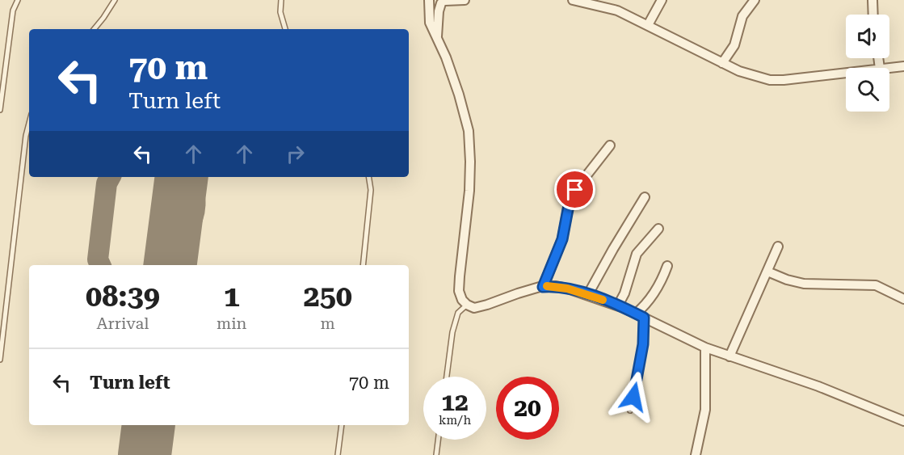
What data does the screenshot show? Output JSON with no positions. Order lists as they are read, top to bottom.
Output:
{
  "page": {
    "turn": ["70 m", "Turn left"],
    "eta": [
      "08:39",
      "Arrival",
      "1",
      "min",
      "250",
      "m"
    ],
    "list": [
      {
        "name": "Turn left",
        "value": "70 m"
      }
    ],
    "speed": "12 km/h",
    "limit": "20"
  }
}
